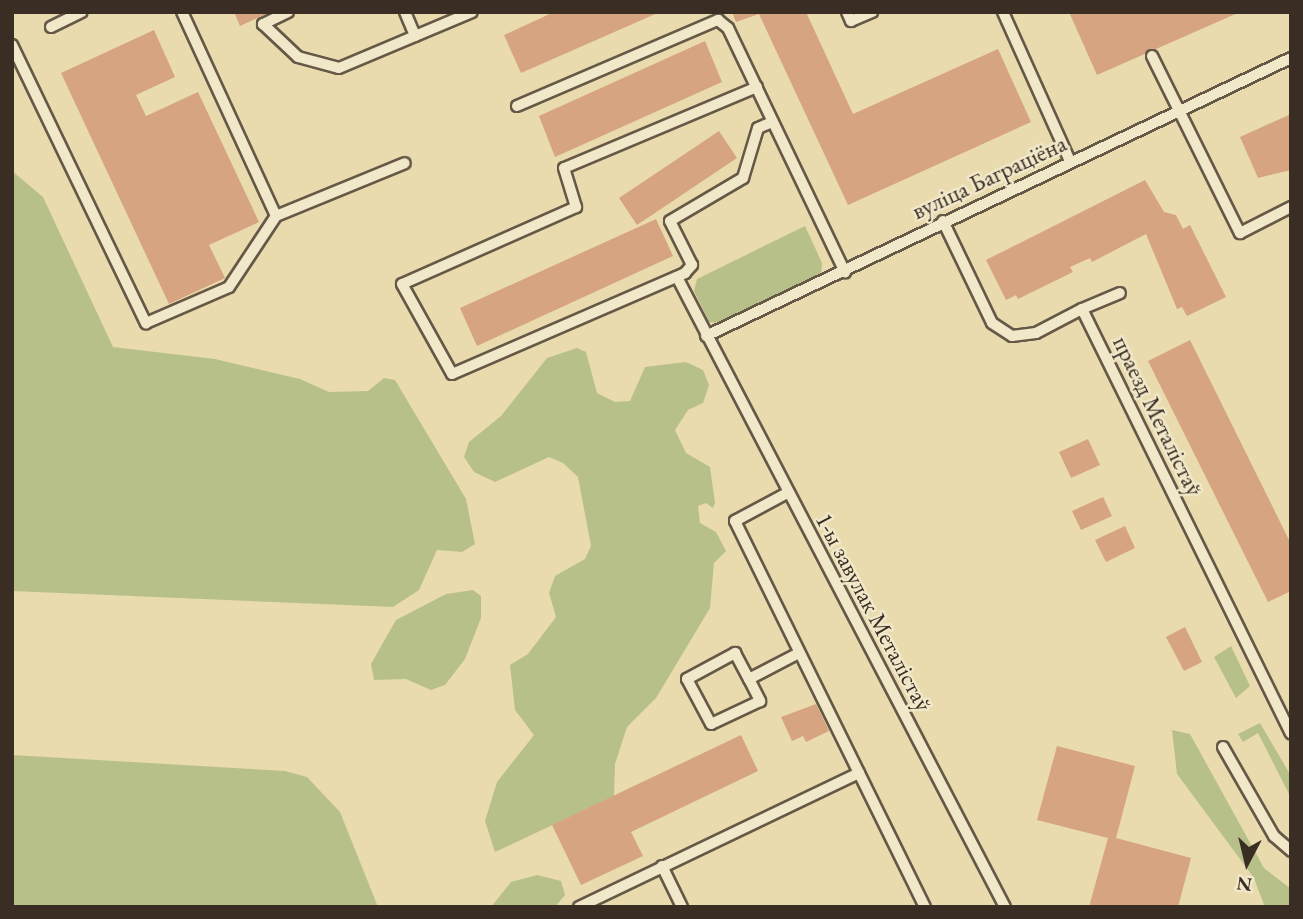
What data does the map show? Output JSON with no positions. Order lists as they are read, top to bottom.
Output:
{
  "streets": {
    "lane": ["вуліца Баграціёна", "праезд Металістаў", "1-ы завулак Металістаў"]
  },
  "crossings": [
    ["вуліца Баграціёна", "1-ы завулак Металістаў"]
  ],
  "north": "bottom"
}
